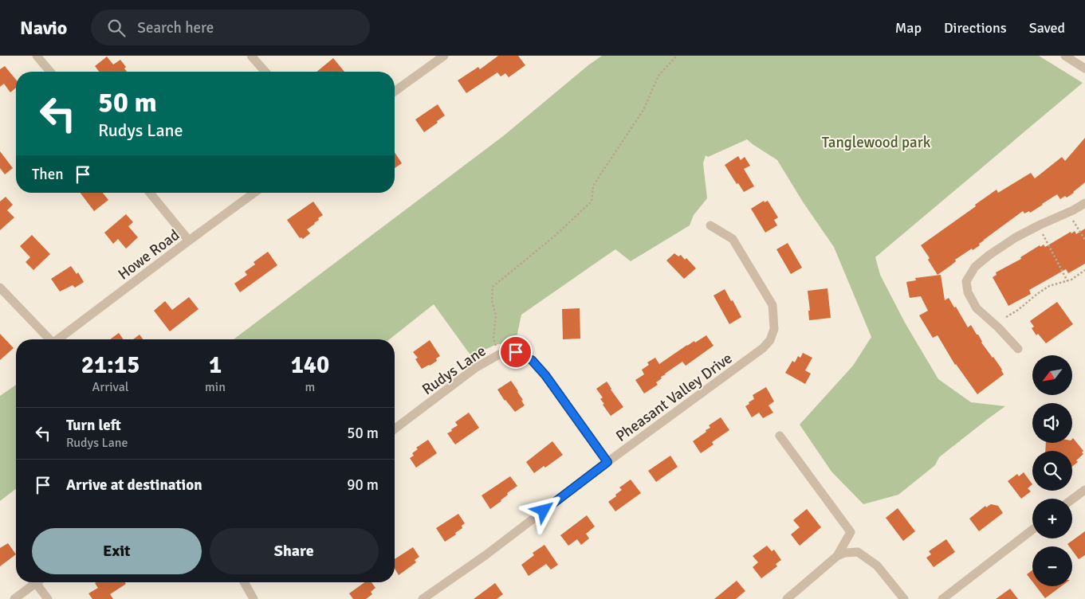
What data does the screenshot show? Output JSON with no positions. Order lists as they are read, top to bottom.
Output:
{
  "streets": {
    "street": ["Howe Road", "Rudys Lane", "Pheasant Valley Drive"]
  },
  "crossings": [
    ["Rudys Lane", "Pheasant Valley Drive"]
  ],
  "parks": ["Tanglewood park"],
  "north": "bottom left",
  "page": {
    "header": "Navio",
    "search": "Search here",
    "nav": ["Map", "Directions", "Saved"],
    "turn": ["50 m", "Rudys Lane"],
    "then": "Then",
    "eta": [
      "21:15",
      "Arrival",
      "1",
      "min",
      "140",
      "m"
    ],
    "map_buttons": ["+", "−"],
    "list": [
      {
        "name": "Turn left",
        "note": "Rudys Lane",
        "value": "50 m"
      },
      {
        "name": "Arrive at destination",
        "value": "90 m"
      }
    ],
    "buttons": ["Exit", "Share"]
  }
}
